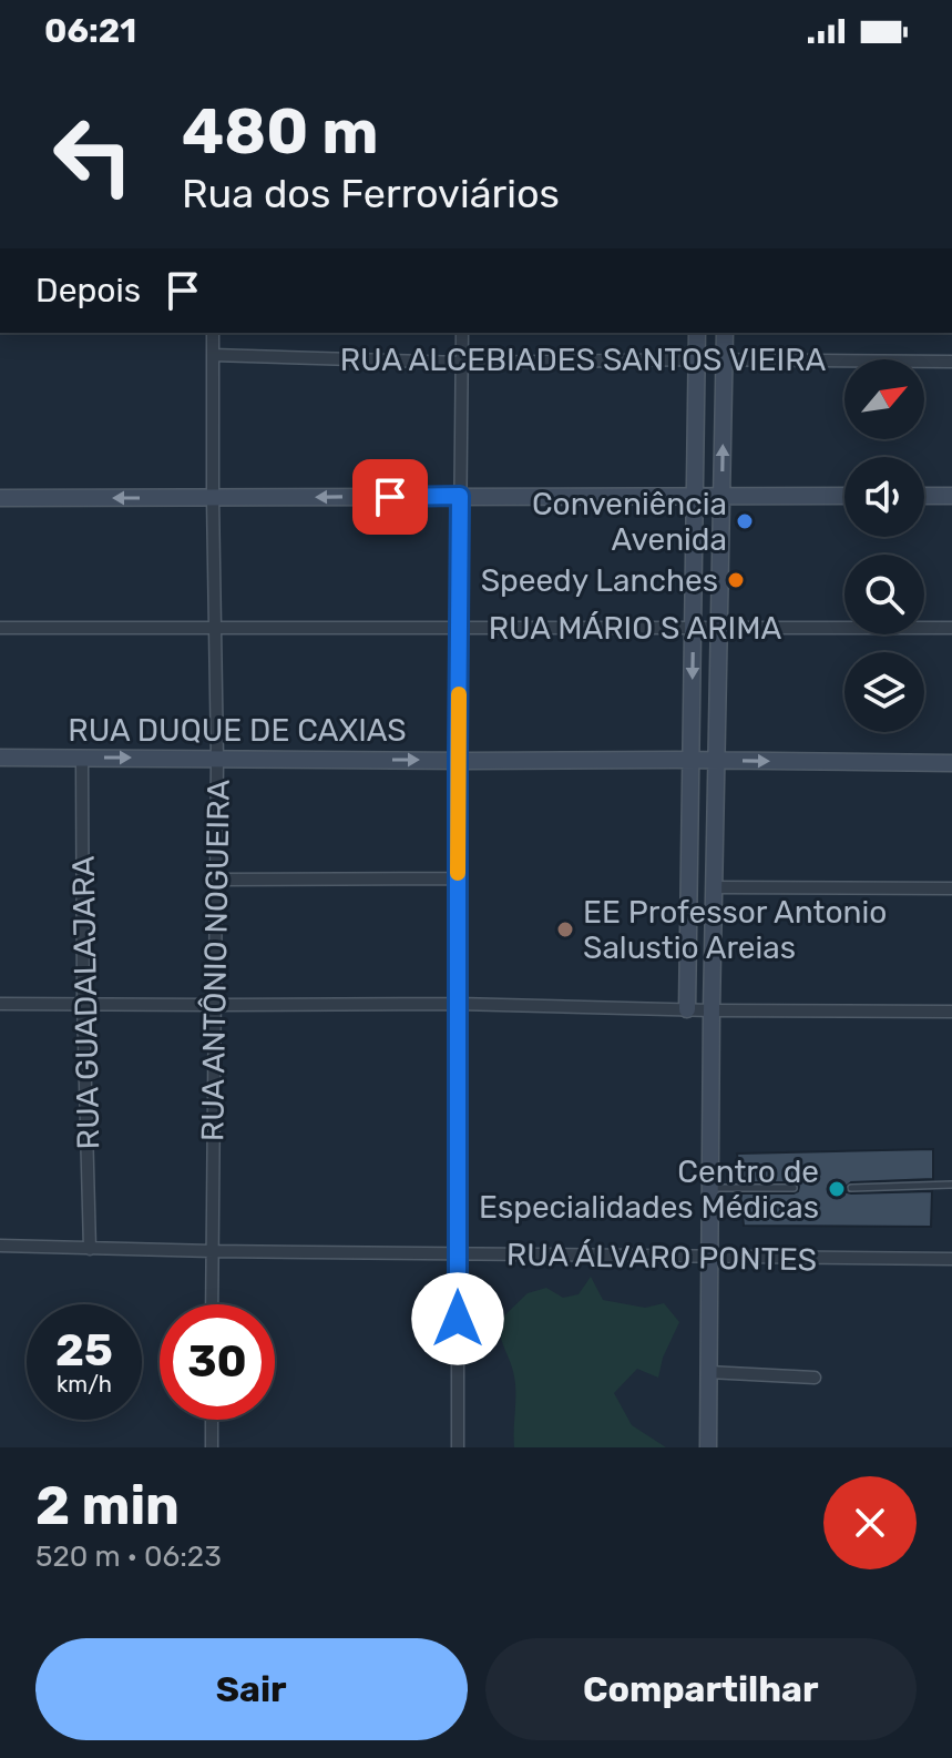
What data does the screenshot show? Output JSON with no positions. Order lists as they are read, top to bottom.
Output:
{
  "streets": {
    "main road": ["RUA DUQUE DE CAXIAS"],
    "street": [
      "RUA ALCEBIADES SANTOS VIEIRA",
      "RUA MÁRIO S ARIMA",
      "RUA ANTÔNIO NOGUEIRA",
      "RUA GUADALAJARA",
      "RUA ÁLVARO PONTES"
    ]
  },
  "crossings": [
    ["RUA ALCEBIADES SANTOS VIEIRA", "RUA ANTÔNIO NOGUEIRA"],
    ["RUA MÁRIO S ARIMA", "RUA ANTÔNIO NOGUEIRA"],
    ["RUA DUQUE DE CAXIAS", "RUA ANTÔNIO NOGUEIRA"],
    ["RUA DUQUE DE CAXIAS", "RUA GUADALAJARA"],
    ["RUA ANTÔNIO NOGUEIRA", "RUA ÁLVARO PONTES"],
    ["RUA GUADALAJARA", "RUA ÁLVARO PONTES"]
  ],
  "one_way": ["RUA DUQUE DE CAXIAS"],
  "places": [
    "Conveniência Avenida",
    "Speedy Lanches",
    "EE Professor Antonio Salustio Areias",
    "Centro de Especialidades Médicas"
  ],
  "north": "top right",
  "page": {
    "status": "06:21",
    "turn": ["480 m", "Rua dos Ferroviários"],
    "then": "Depois",
    "speed": "25 km/h",
    "limit": "30",
    "heading": ["2 min", "520 m · 06:23"],
    "buttons": ["Sair", "Compartilhar"]
  }
}
